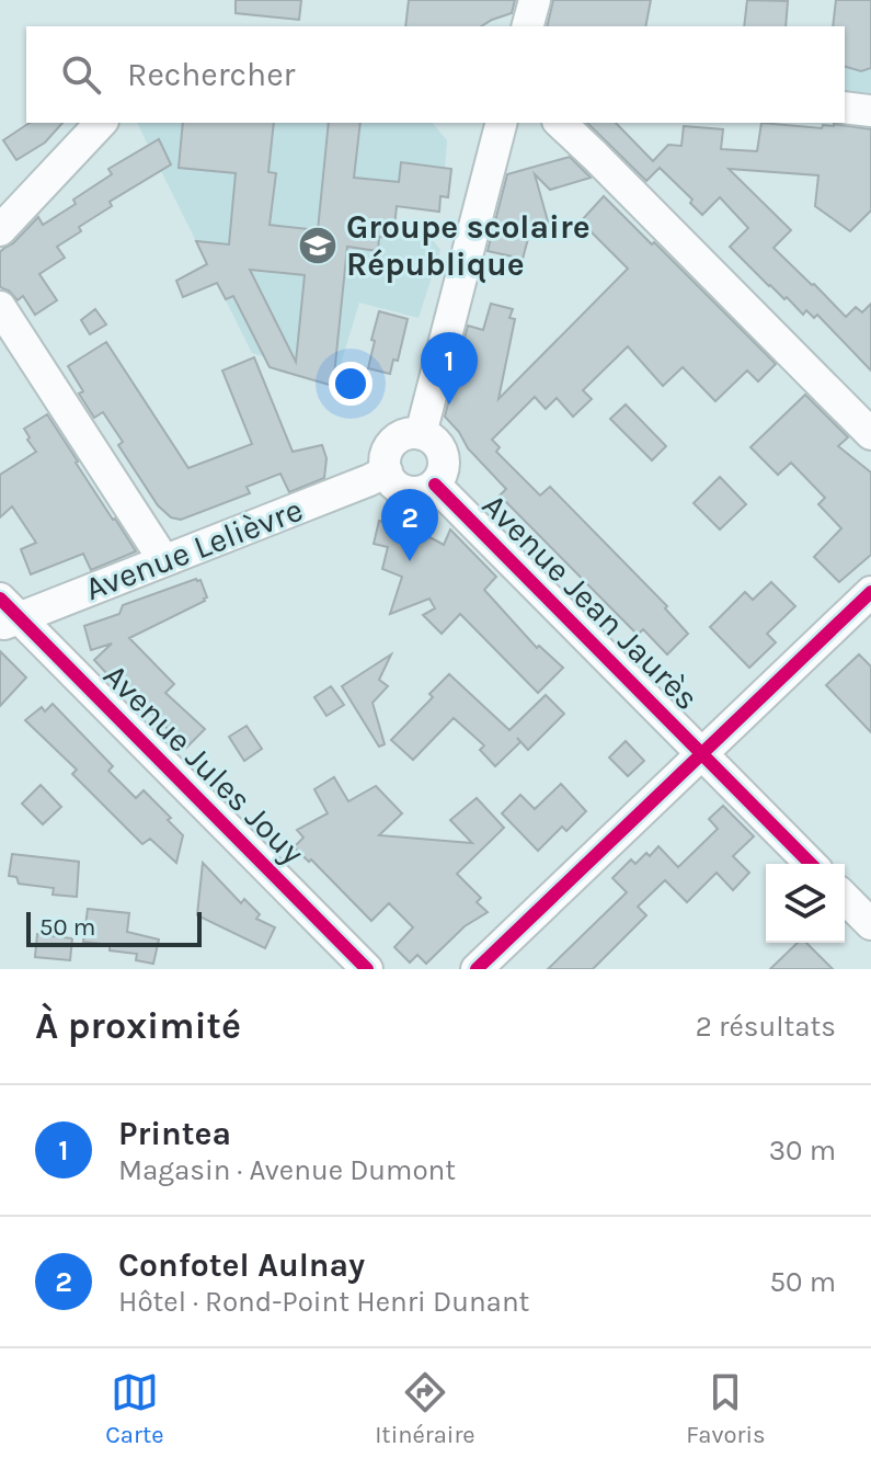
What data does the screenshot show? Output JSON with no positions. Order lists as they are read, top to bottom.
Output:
{
  "streets": {
    "street": ["Avenue Lelièvre", "Avenue Jean Jaurès", "Avenue Jules Jouy"]
  },
  "crossings": [
    ["Avenue Lelièvre", "Avenue Jean Jaurès"],
    ["Avenue Lelièvre", "Avenue Jules Jouy"]
  ],
  "places": {
    "school or university": ["Groupe scolaire République"]
  },
  "scale_bar": "50 m",
  "page": {
    "search": "Rechercher",
    "pins": ["1", "2"],
    "scale": "50 m",
    "heading": ["À proximité", "2 résultats"],
    "list": [
      {
        "mark": "1",
        "name": "Printea",
        "note": "Magasin · Avenue Dumont",
        "value": "30 m"
      },
      {
        "mark": "2",
        "name": "Confotel Aulnay",
        "note": "Hôtel · Rond-Point Henri Dunant",
        "value": "50 m"
      }
    ],
    "nav": ["Carte", "Itinéraire", "Favoris"]
  }
}
